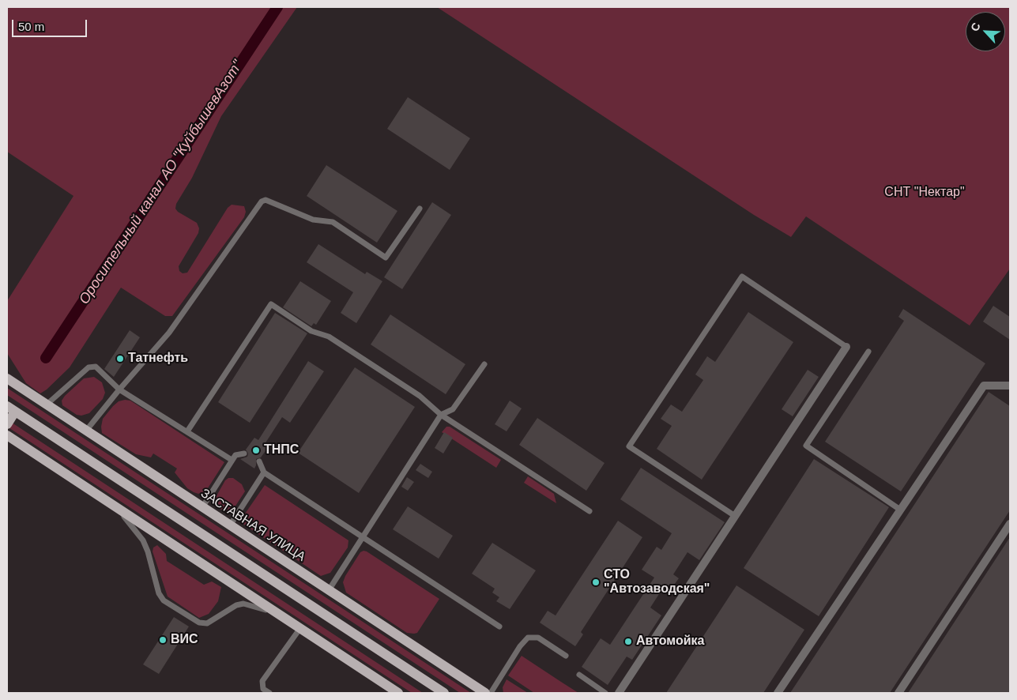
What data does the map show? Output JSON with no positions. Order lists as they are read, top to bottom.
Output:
{
  "streets": {
    "main road": ["ЗАСТАВНАЯ УЛИЦА"]
  },
  "water": ["Оросительный канал АО \"КуйбышевАзот\""],
  "parks": ["СНТ \"Нектар\""],
  "places": [
    "Татнефть",
    "ТНПС",
    "СТО \"Автозаводская\"",
    "ВИС",
    "Автомойка"
  ],
  "scale_bar": "50 m",
  "north": "top left"
}
